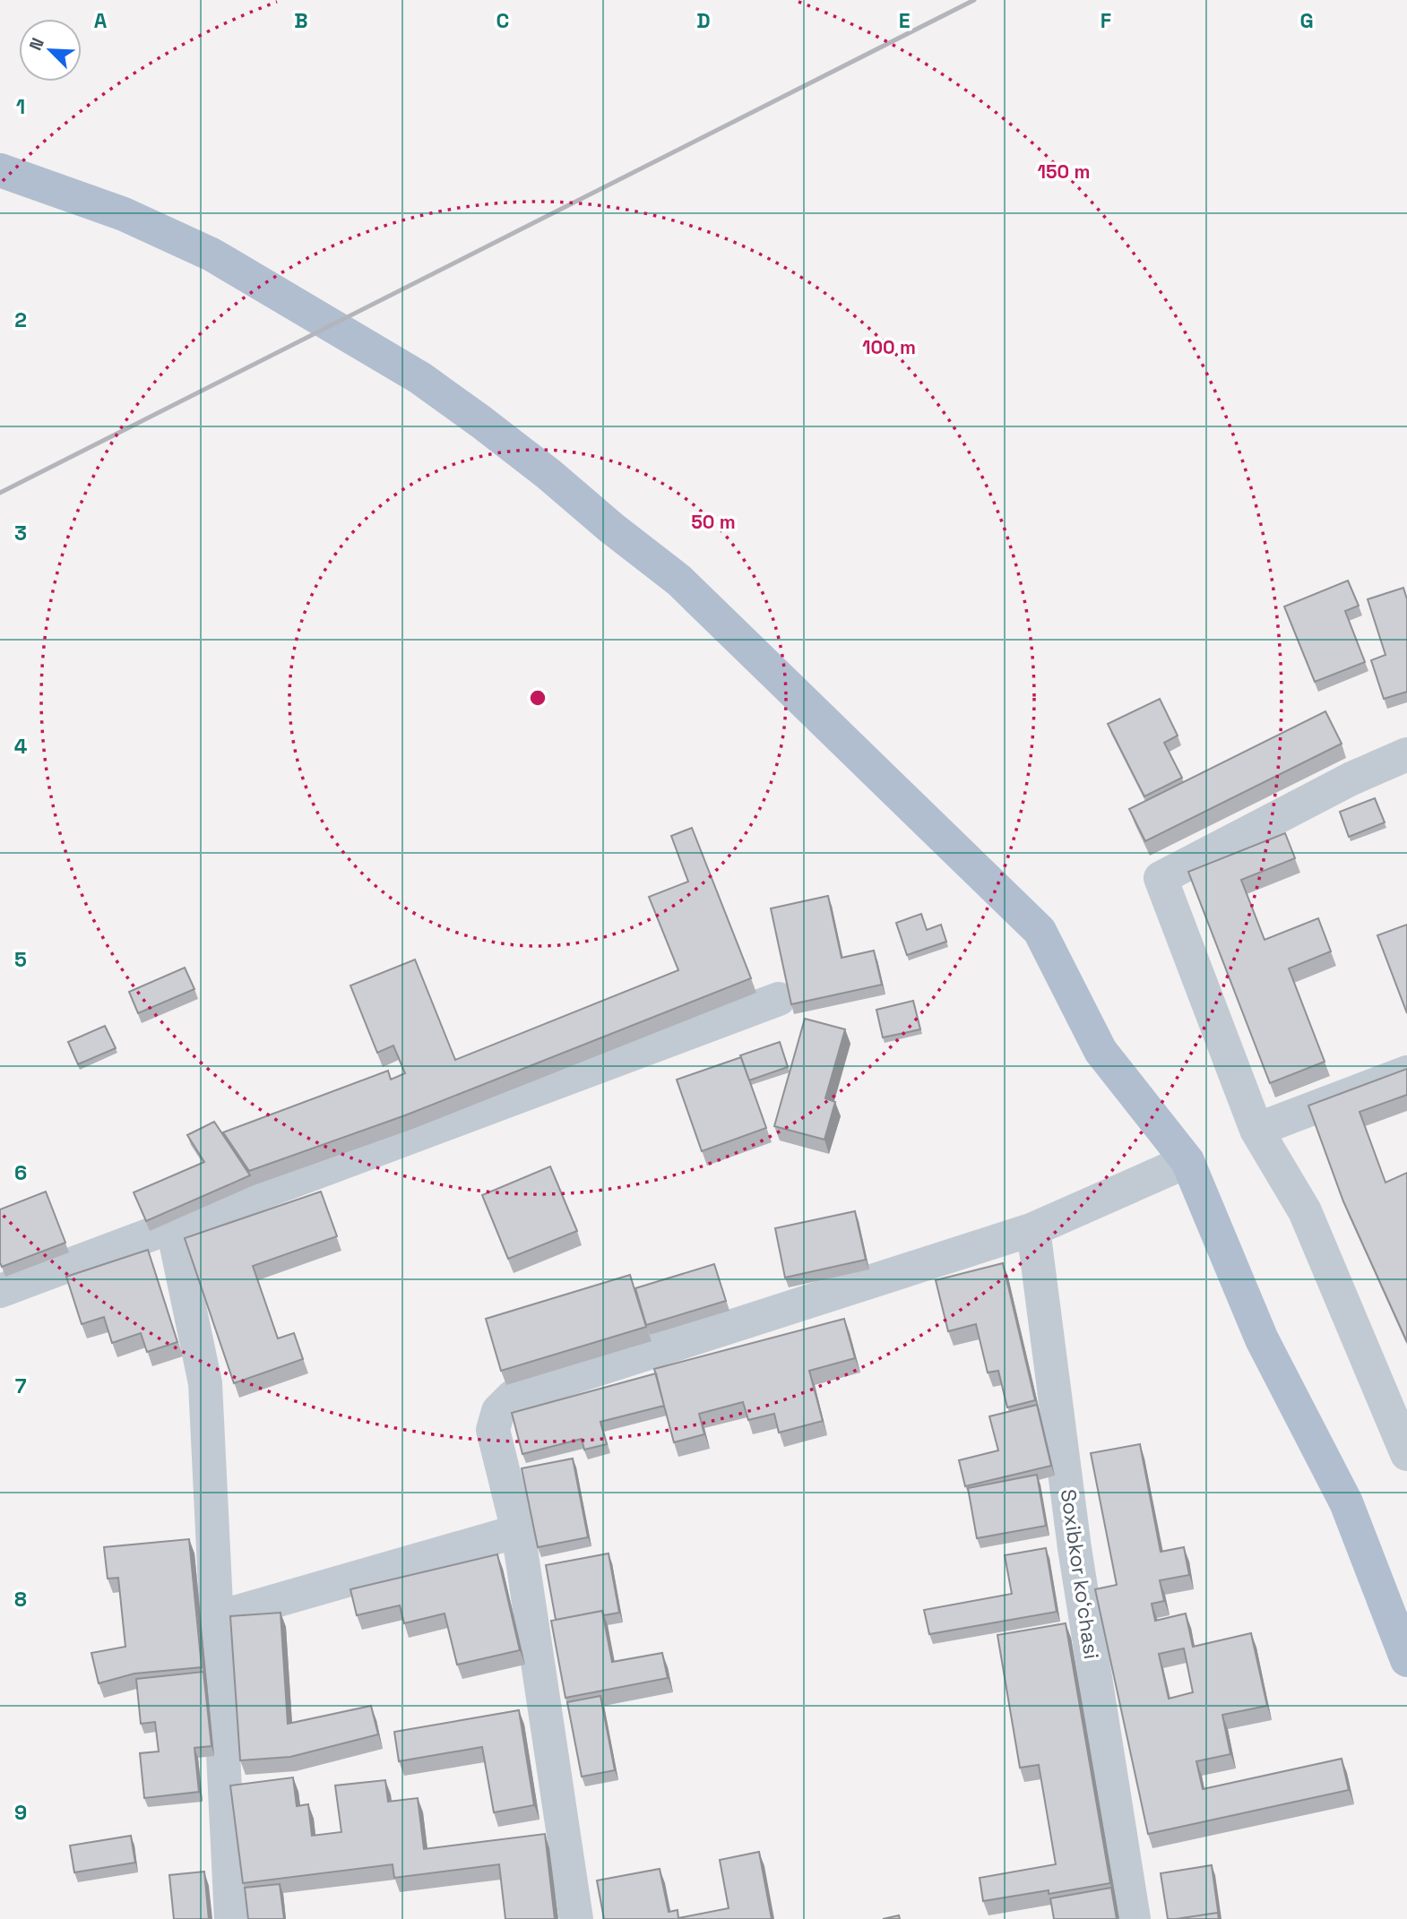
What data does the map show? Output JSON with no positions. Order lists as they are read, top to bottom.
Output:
{
  "streets": {
    "street": ["Soxibkor koʻchasi"]
  },
  "north": "top left",
  "grid": {
    "columns": [
      "A",
      "B",
      "C",
      "D",
      "E",
      "F",
      "G"
    ],
    "rows": [
      "1",
      "2",
      "3",
      "4",
      "5",
      "6",
      "7",
      "8",
      "9"
    ]
  },
  "rings": ["150 m", "100 m", "50 m"]
}
